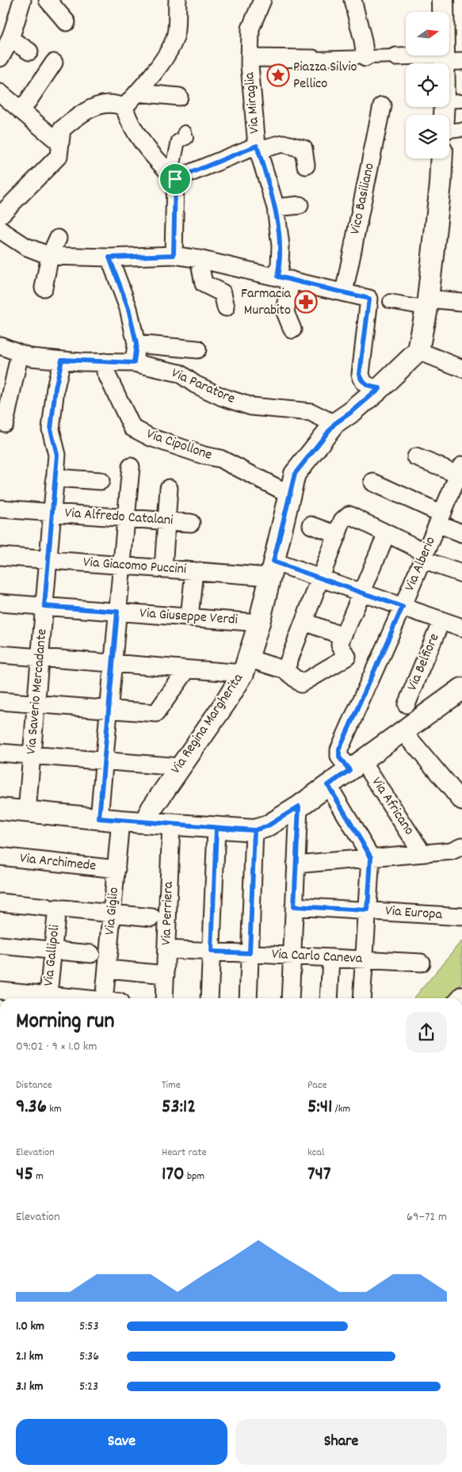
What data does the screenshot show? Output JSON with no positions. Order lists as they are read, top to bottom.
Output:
{
  "streets": {
    "street": [
      "Via Miraglia",
      "Vico Basiliano",
      "Via Paratore",
      "Via Cipollone",
      "Via Alfredo Catalani",
      "Via Alberio",
      "Via Giacomo Puccini",
      "Via Giuseppe Verdi",
      "Via Belfiore",
      "Via Saverio Mercadante",
      "Via Regina Margherita",
      "Via Africano",
      "Via Archimede",
      "Via Giglio",
      "Via Perriera",
      "Via Europa",
      "Via Gallipoli",
      "Via Carlo Caneva"
    ]
  },
  "crossings": [
    ["Via Paratore", "Via Cipollone"],
    ["Via Paratore", "Via Saverio Mercadante"],
    ["Via Paratore", "Via Regina Margherita"],
    ["Via Cipollone", "Via Regina Margherita"],
    ["Via Alfredo Catalani", "Via Saverio Mercadante"],
    ["Via Alberio", "Via Giacomo Puccini"],
    ["Via Alberio", "Via Africano"],
    ["Via Giacomo Puccini", "Via Belfiore"],
    ["Via Giacomo Puccini", "Via Saverio Mercadante"],
    ["Via Giacomo Puccini", "Via Regina Margherita"],
    ["Via Giuseppe Verdi", "Via Saverio Mercadante"],
    ["Via Giuseppe Verdi", "Via Regina Margherita"],
    ["Via Archimede", "Via Giglio"],
    ["Via Perriera", "Via Carlo Caneva"]
  ],
  "places": {
    "place": ["Piazza Silvio Pellico"],
    "pharmacy": ["Farmacia Murabito"]
  },
  "north": "right",
  "page": {
    "heading": ["Morning run", "09:02 · 9 × 1.0 km"],
    "stats": [
      ["Distance", "9.36 km"],
      ["Time", "53:12"],
      ["Pace", "5:41 /km"],
      ["Elevation", "45 m"],
      ["Heart rate", "170 bpm"],
      ["kcal", "747"]
    ],
    "chart": ["Elevation", "69–72 m"],
    "list": [
      {
        "name": "1.0 km",
        "note": "5:53"
      },
      {
        "name": "2.1 km",
        "note": "5:36"
      },
      {
        "name": "3.1 km",
        "note": "5:23"
      }
    ],
    "buttons": ["Save", "Share"]
  }
}
